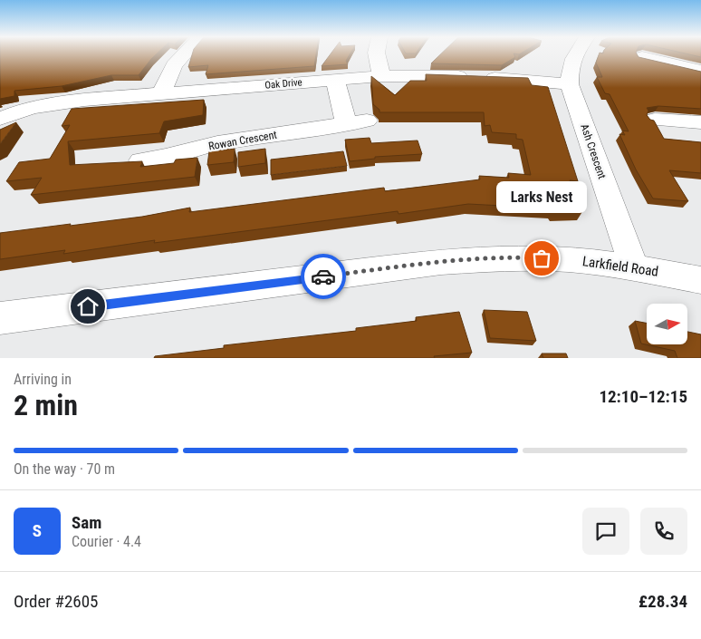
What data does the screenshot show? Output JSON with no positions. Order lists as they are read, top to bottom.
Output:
{
  "streets": {
    "street": [
      "Oak Drive",
      "Rowan Crescent",
      "Ash Crescent",
      "Larkfield Road"
    ]
  },
  "crossings": [
    ["Oak Drive", "Rowan Crescent"],
    ["Oak Drive", "Ash Crescent"],
    ["Ash Crescent", "Larkfield Road"]
  ],
  "places": ["Larks Nest"],
  "north": "right",
  "page": {
    "bubble": "Larks Nest",
    "heading": ["2 min", "Arriving in", "12:10–12:15"],
    "panel": [
      "Sam",
      "Courier · 4.4",
      "Order #2605",
      "£28.34"
    ],
    "bar": "On the way · 70 m",
    "round": "S"
  }
}
